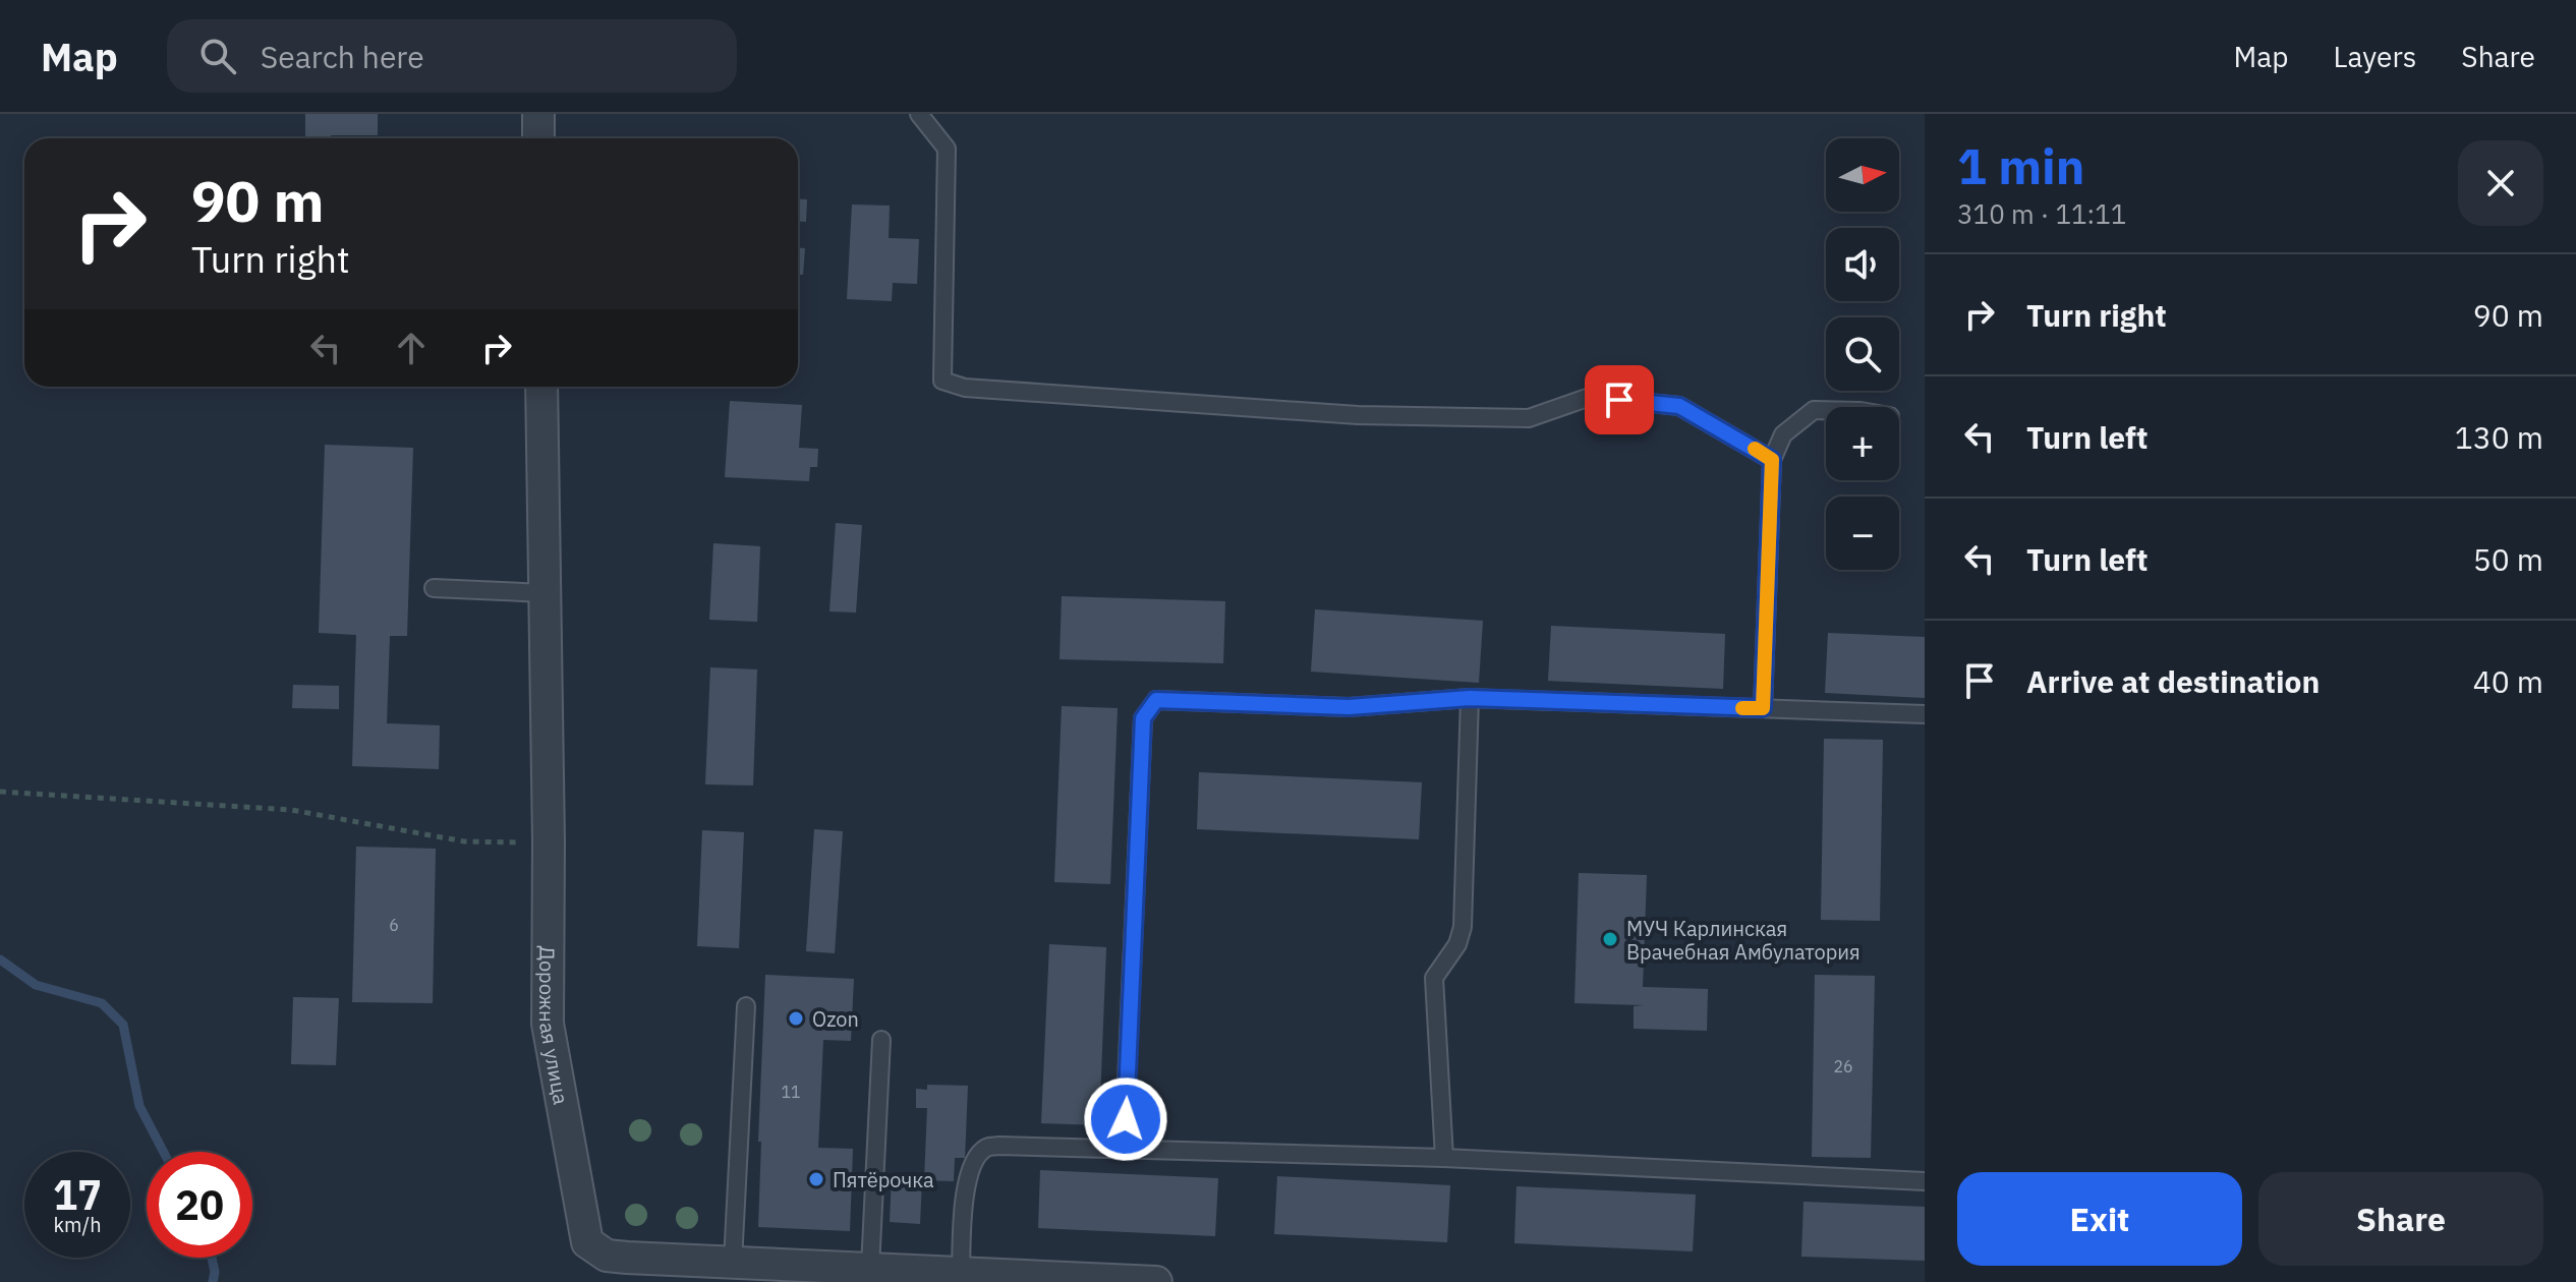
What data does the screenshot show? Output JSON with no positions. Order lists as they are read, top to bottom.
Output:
{
  "streets": {
    "street": ["Дорожная улица"]
  },
  "places": ["МУЧ Карлинская Врачебная Амбулатория", "Ozon", "Пятёрочка"],
  "house_numbers": ["6", "26", "11"],
  "north": "right",
  "page": {
    "header": "Map",
    "search": "Search here",
    "nav": ["Map", "Layers", "Share"],
    "heading": ["1 min", "310 m · 11:11"],
    "map_buttons": ["+", "−"],
    "turn": ["90 m", "Turn right"],
    "list": [
      {
        "name": "Turn right",
        "value": "90 m"
      },
      {
        "name": "Turn left",
        "value": "130 m"
      },
      {
        "name": "Turn left",
        "value": "50 m"
      },
      {
        "name": "Arrive at destination",
        "value": "40 m"
      }
    ],
    "speed": "17 km/h",
    "limit": "20",
    "buttons": ["Exit", "Share"]
  }
}
